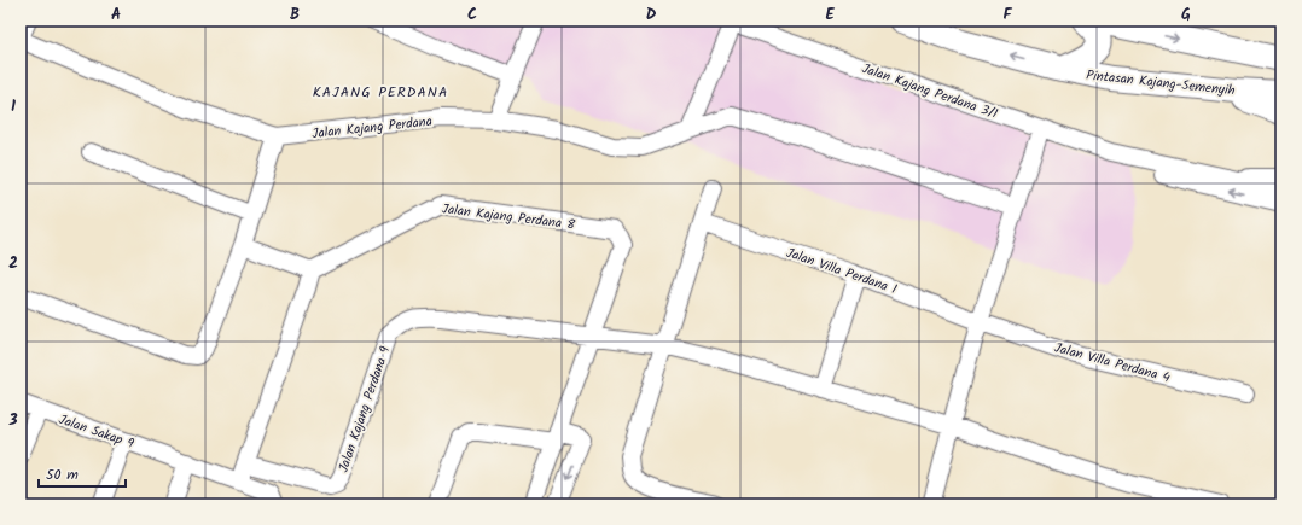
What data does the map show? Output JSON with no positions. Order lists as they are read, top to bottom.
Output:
{
  "streets": {
    "highway": ["Pintasan Kajang-Semenyih"],
    "street": [
      "Jalan Kajang Perdana 3/1",
      "Jalan Kajang Perdana",
      "Jalan Kajang Perdana 8",
      "Jalan Villa Perdana 1",
      "Jalan Villa Perdana 4",
      "Jalan Kajang Perdana 9",
      "Jalan Sakap 9"
    ]
  },
  "crossings": [
    ["Jalan Kajang Perdana 8", "Jalan Kajang Perdana 9"],
    ["Jalan Villa Perdana 1", "Jalan Villa Perdana 4"]
  ],
  "one_way": ["Pintasan Kajang-Semenyih"],
  "districts": ["KAJANG PERDANA"],
  "scale_bar": "50 m",
  "grid": {
    "columns": [
      "A",
      "B",
      "C",
      "D",
      "E",
      "F",
      "G"
    ],
    "rows": ["1", "2", "3"]
  }
}
